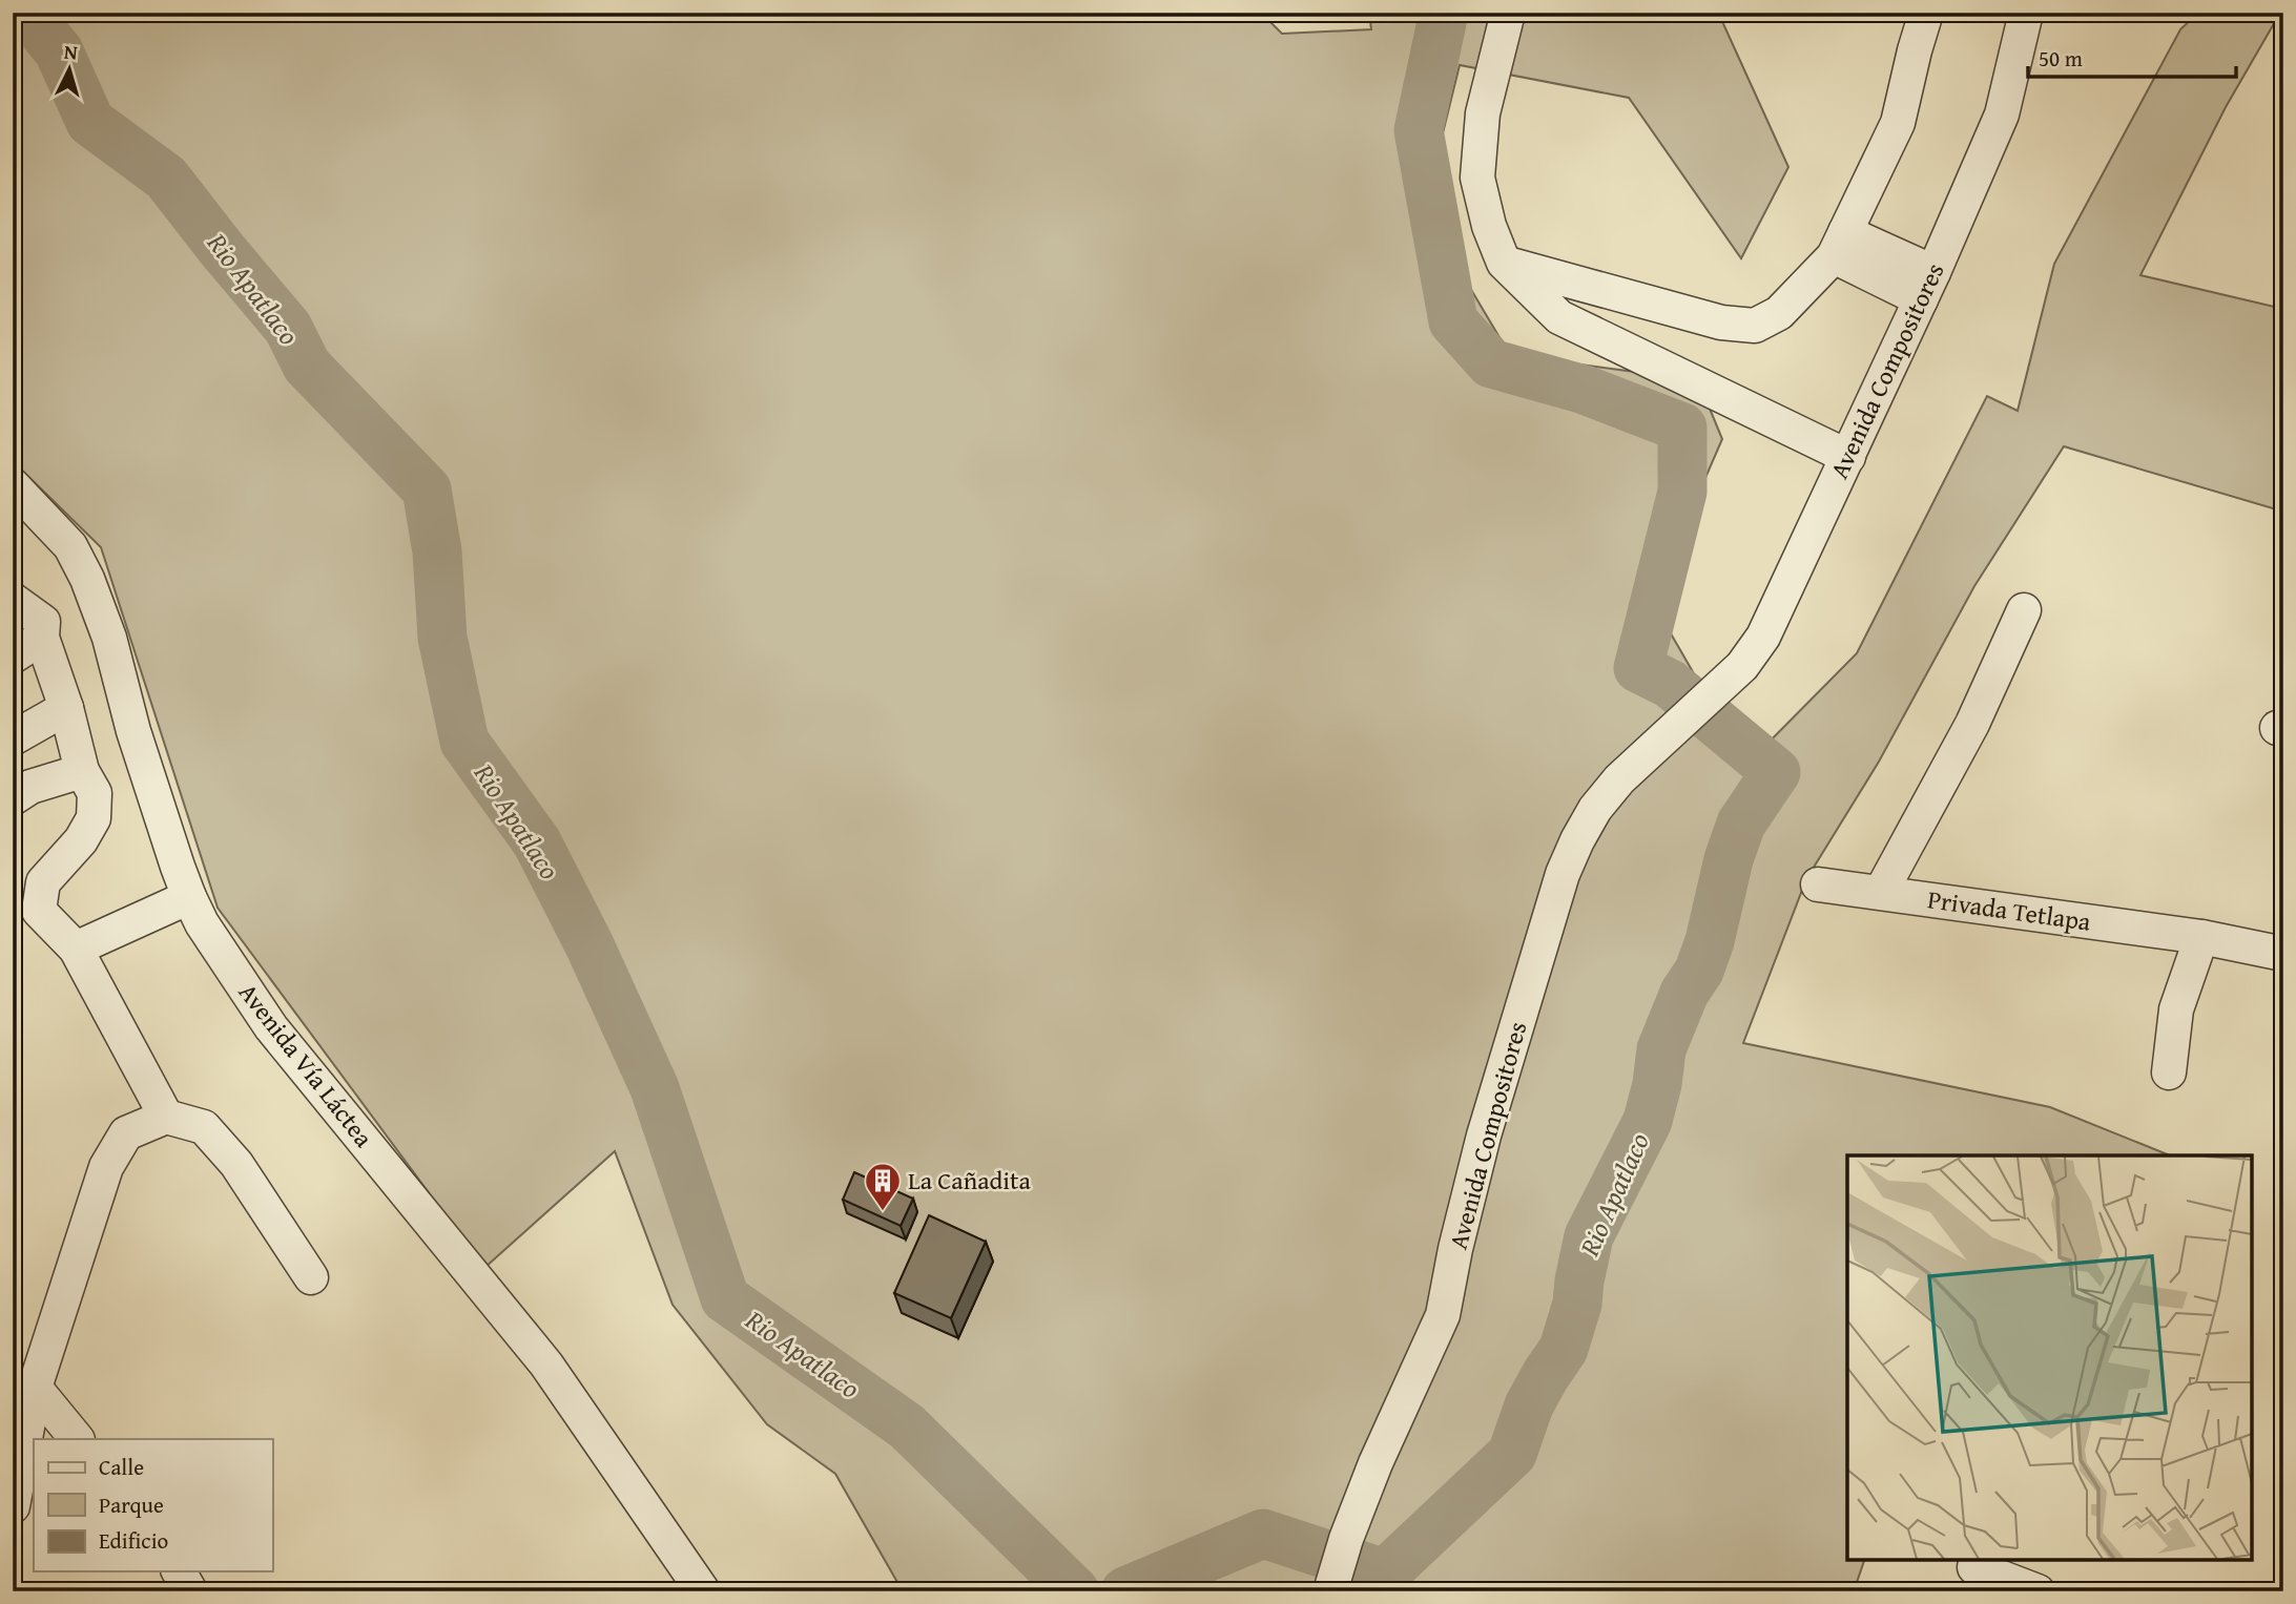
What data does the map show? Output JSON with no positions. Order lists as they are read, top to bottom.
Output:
{
  "streets": {
    "street": ["Avenida Compositores", "Privada Tetlapa", "Avenida Vía Láctea"]
  },
  "water": ["Rio Apatlaco"],
  "places": {
    "building": ["La Cañadita"]
  },
  "legend": ["Calle", "Parque", "Edificio"],
  "scale_bar": "50 m",
  "north": "top"
}
